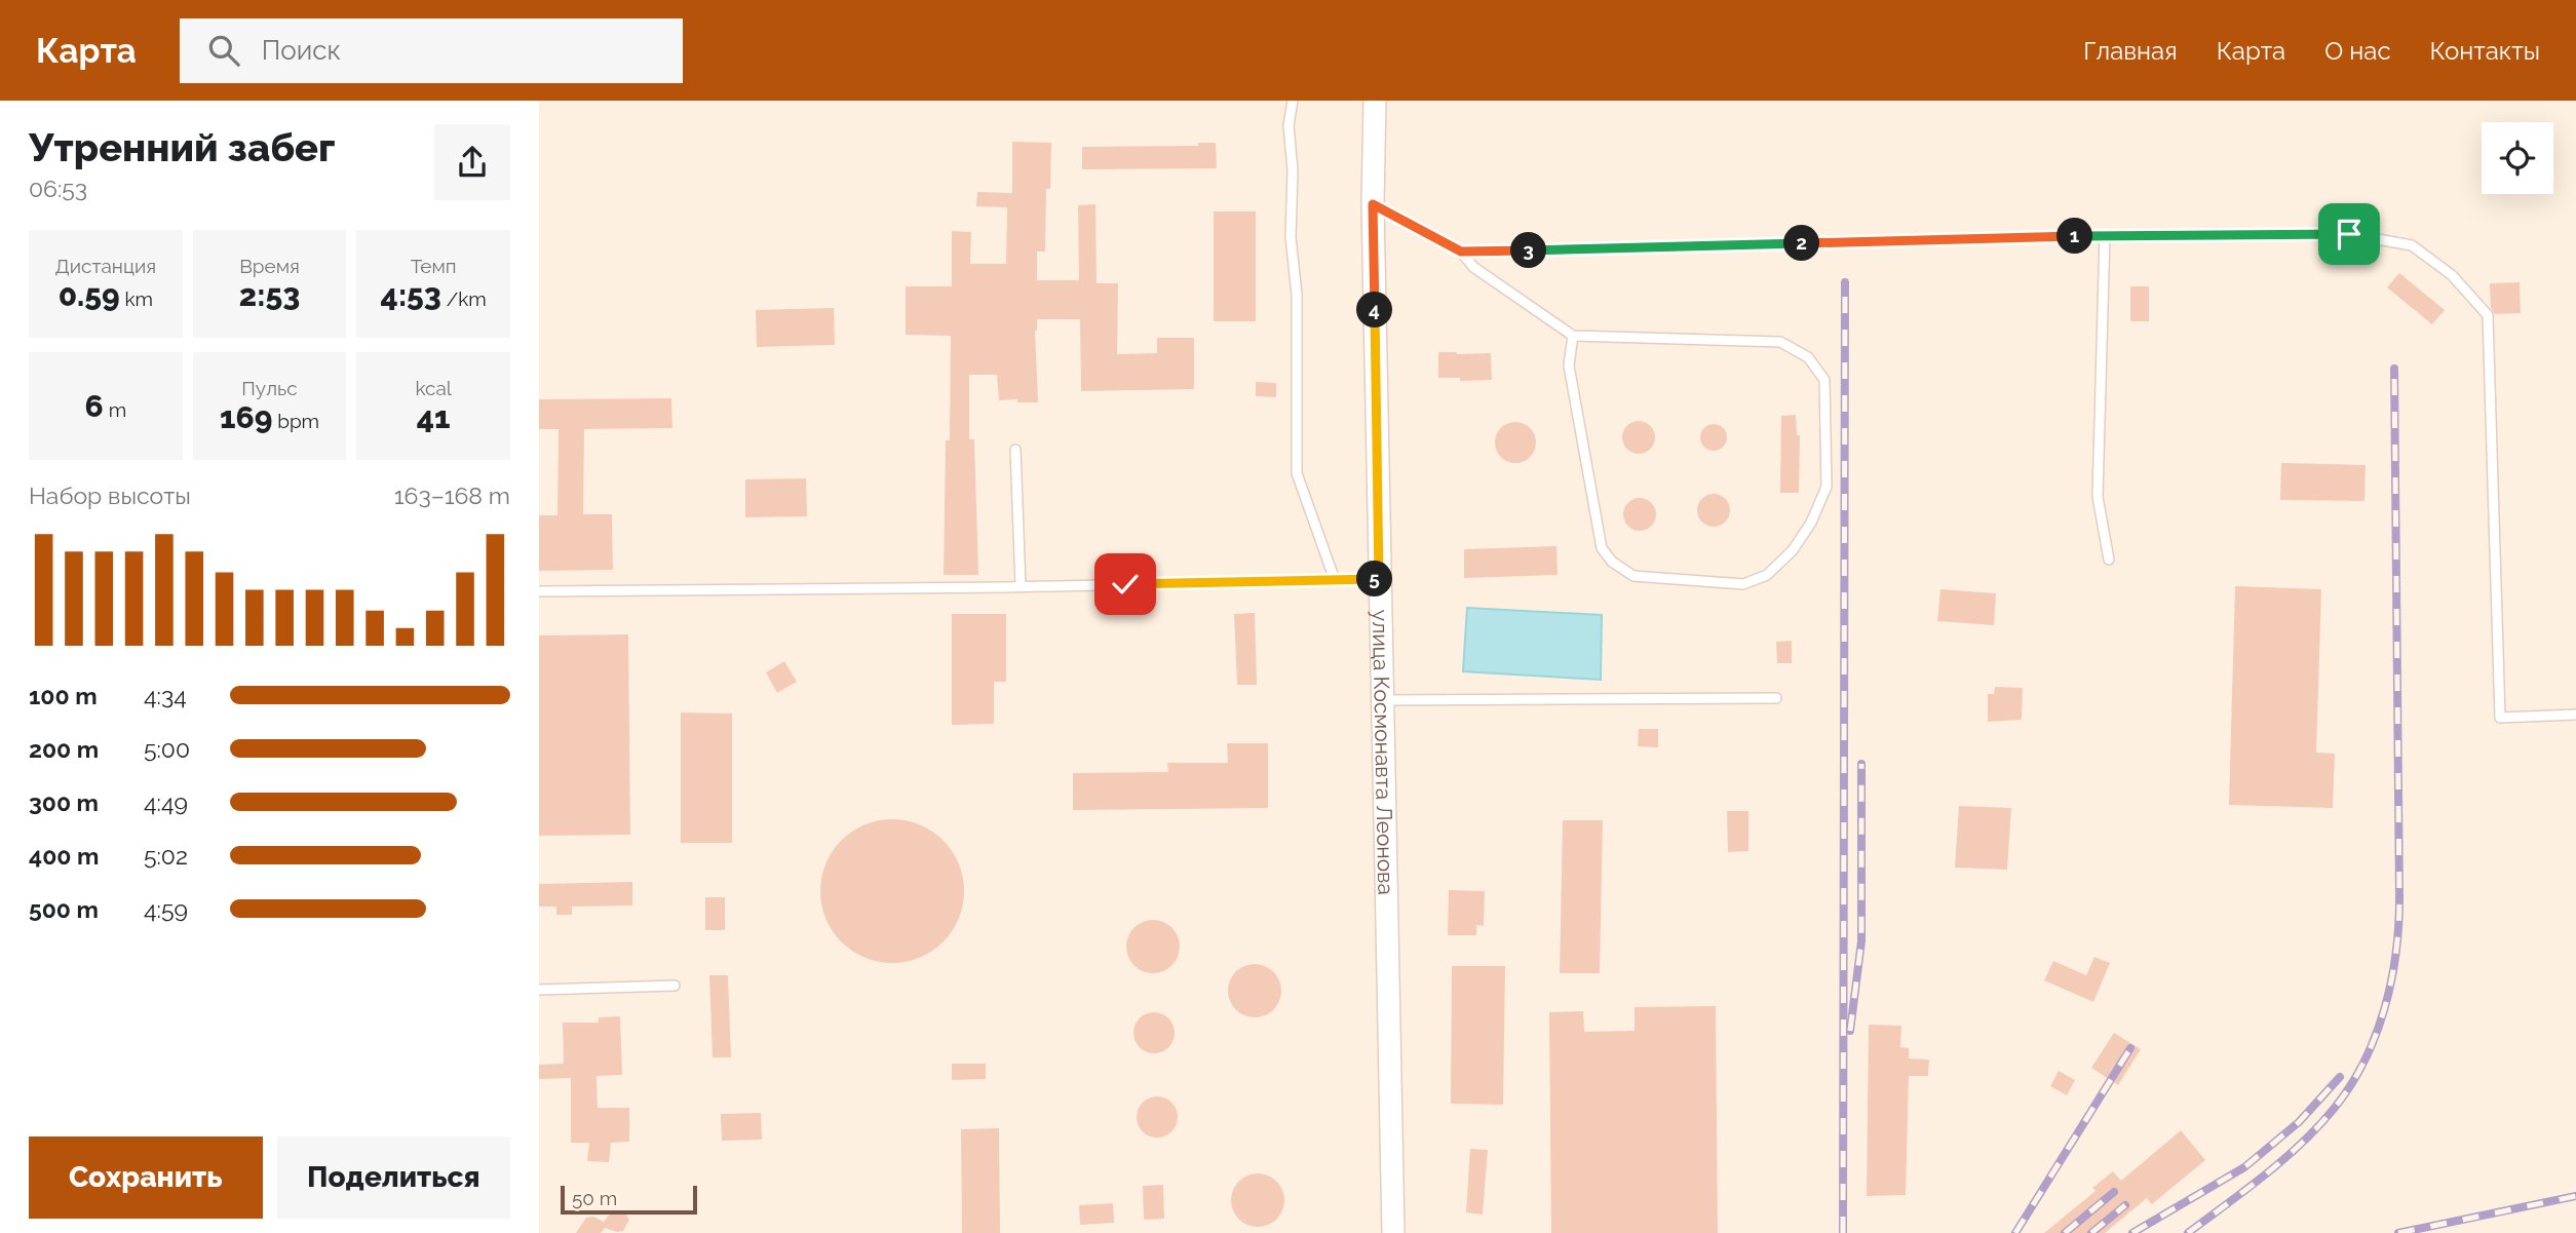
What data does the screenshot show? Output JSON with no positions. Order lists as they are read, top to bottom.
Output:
{
  "streets": {
    "street": ["улица Космонавта Леонова"]
  },
  "scale_bar": "50 m",
  "page": {
    "header": "Карта",
    "search": "Поиск",
    "nav": [
      "Главная",
      "Карта",
      "О нас",
      "Контакты"
    ],
    "heading": ["Утренний забег", "06:53"],
    "pins": [
      "1",
      "2",
      "3",
      "4",
      "5"
    ],
    "stats": [
      ["Дистанция", "0.59 km"],
      ["Время", "2:53"],
      ["Темп", "4:53 /km"],
      ["6 m"],
      ["Пульс", "169 bpm"],
      ["kcal", "41"]
    ],
    "chart": ["Набор высоты", "163–168 m"],
    "list": [
      {
        "name": "100 m",
        "note": "4:34"
      },
      {
        "name": "200 m",
        "note": "5:00"
      },
      {
        "name": "300 m",
        "note": "4:49"
      },
      {
        "name": "400 m",
        "note": "5:02"
      },
      {
        "name": "500 m",
        "note": "4:59"
      }
    ],
    "buttons": ["Сохранить", "Поделиться"],
    "scale": "50 m"
  }
}
